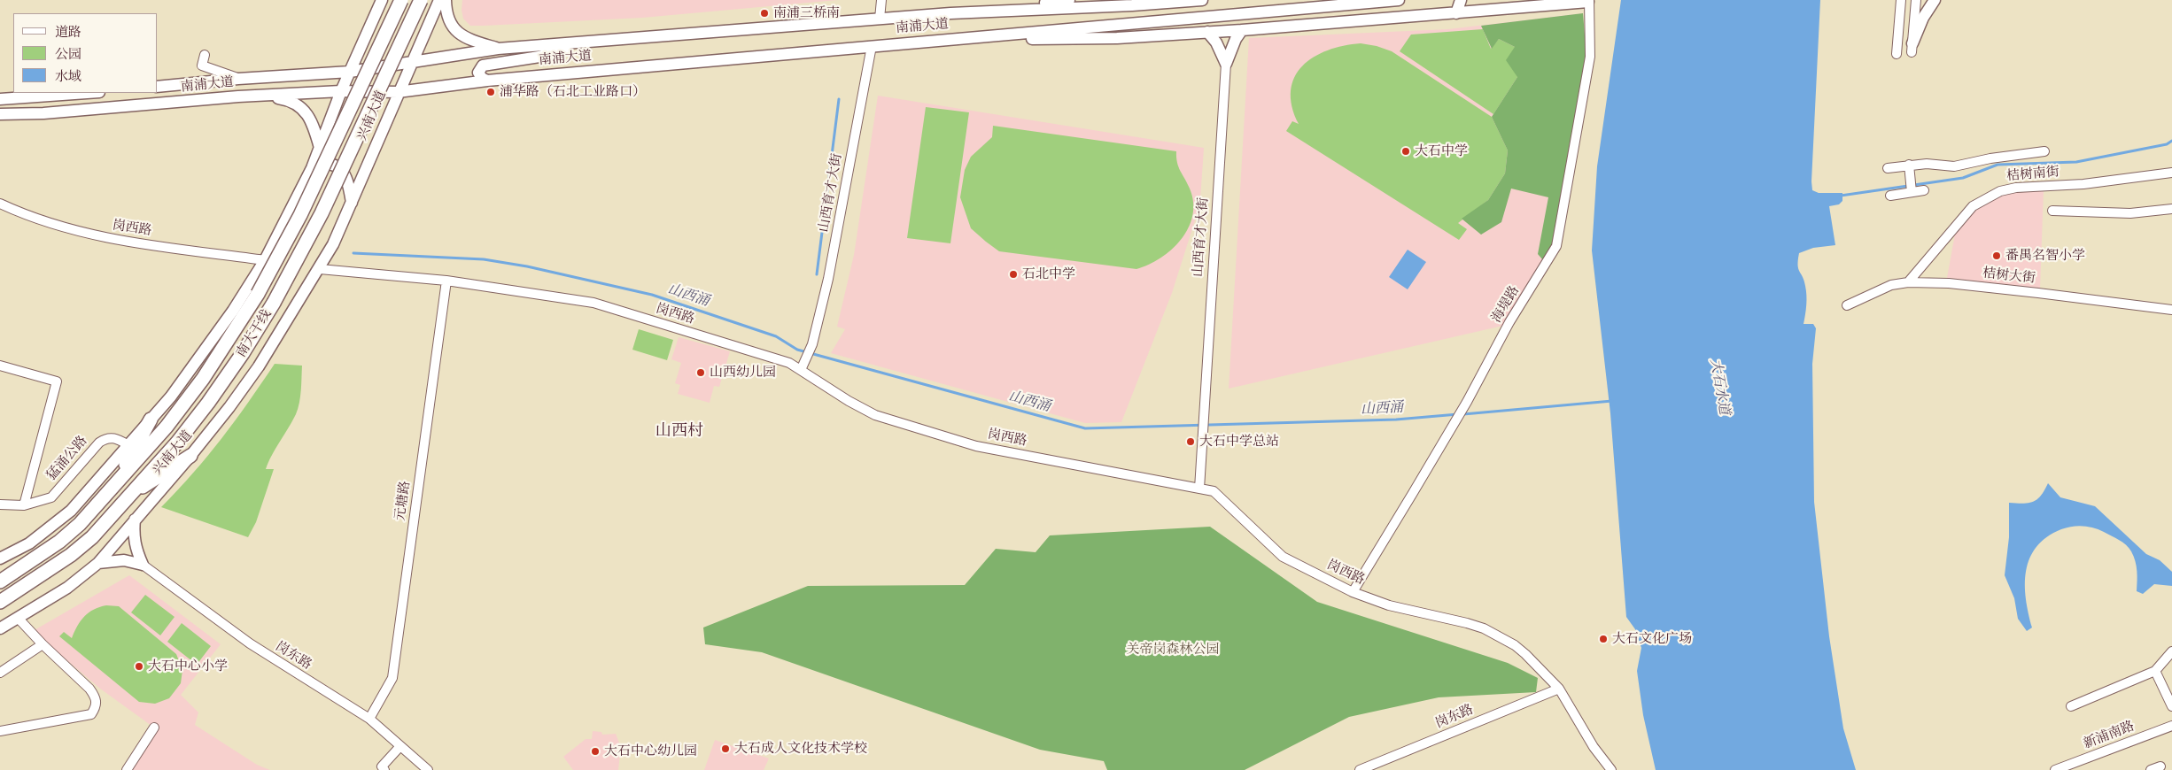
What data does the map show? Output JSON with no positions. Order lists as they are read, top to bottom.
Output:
{
  "streets": {
    "highway": ["南大干线"],
    "main road": ["南浦大道", "兴南大道"],
    "street": [
      "桔树南街",
      "山西育才大街",
      "岗西路",
      "桔树大街",
      "海堤路",
      "猛涌公路",
      "元塘路",
      "岗东路",
      "新浦南路"
    ]
  },
  "crossings": [
    ["南浦大道", "兴南大道"],
    ["南浦大道", "山西育才大街"],
    ["兴南大道", "岗西路"],
    ["桔树南街", "桔树大街"],
    ["山西育才大街", "岗西路"],
    ["岗西路", "海堤路"],
    ["岗西路", "元塘路"],
    ["岗西路", "岗东路"],
    ["元塘路", "岗东路"]
  ],
  "districts": ["山西村"],
  "water": ["山西涌", "大石水道"],
  "parks": ["关帝岗森林公园"],
  "places": [
    "南浦三桥南",
    "浦华路（石北工业路口）",
    "大石中学",
    "番禺名智小学",
    "石北中学",
    "山西幼儿园",
    "大石中学总站",
    "大石文化广场",
    "大石中心小学",
    "大石成人文化技术学校",
    "大石中心幼儿园"
  ],
  "legend": ["道路", "公园", "水域"]
}
